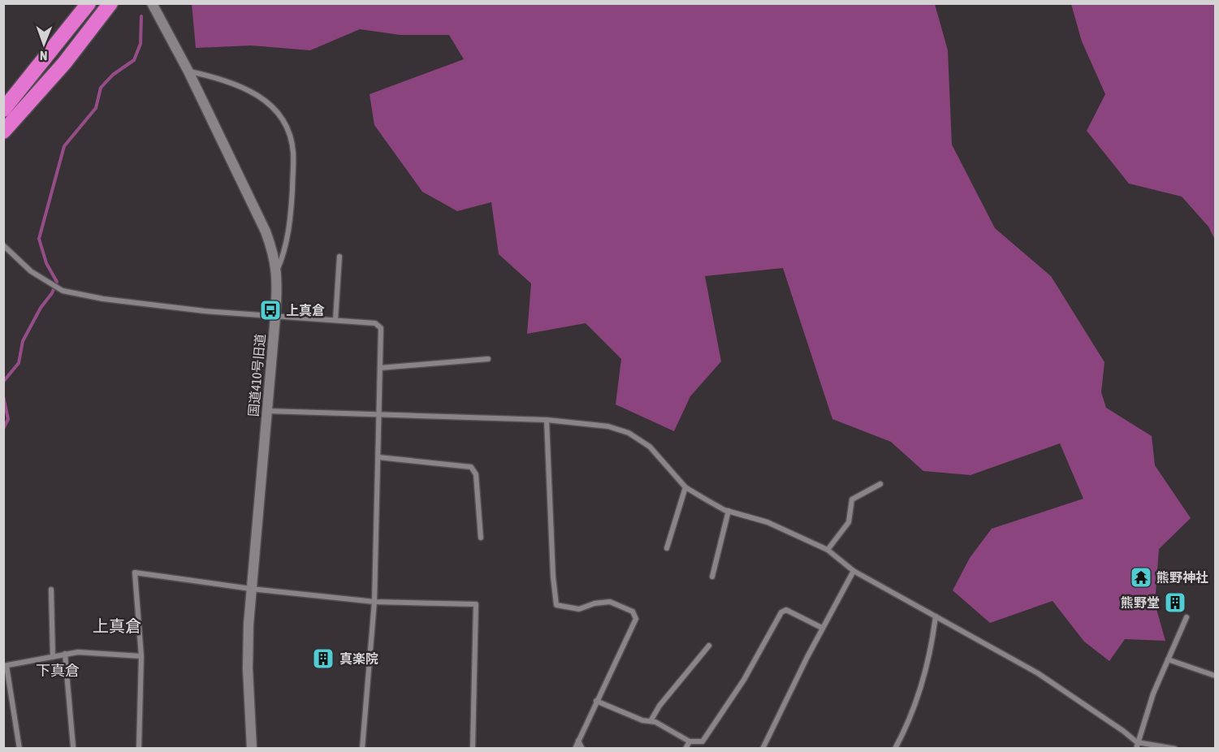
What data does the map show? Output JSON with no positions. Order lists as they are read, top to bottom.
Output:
{
  "streets": {
    "street": ["国道410号旧道"]
  },
  "districts": ["上真倉", "下真倉"],
  "places": {
    "bus stop": ["上真倉"],
    "temple": ["熊野神社"],
    "building": ["熊野堂", "真楽院"]
  },
  "north": "bottom"
}
